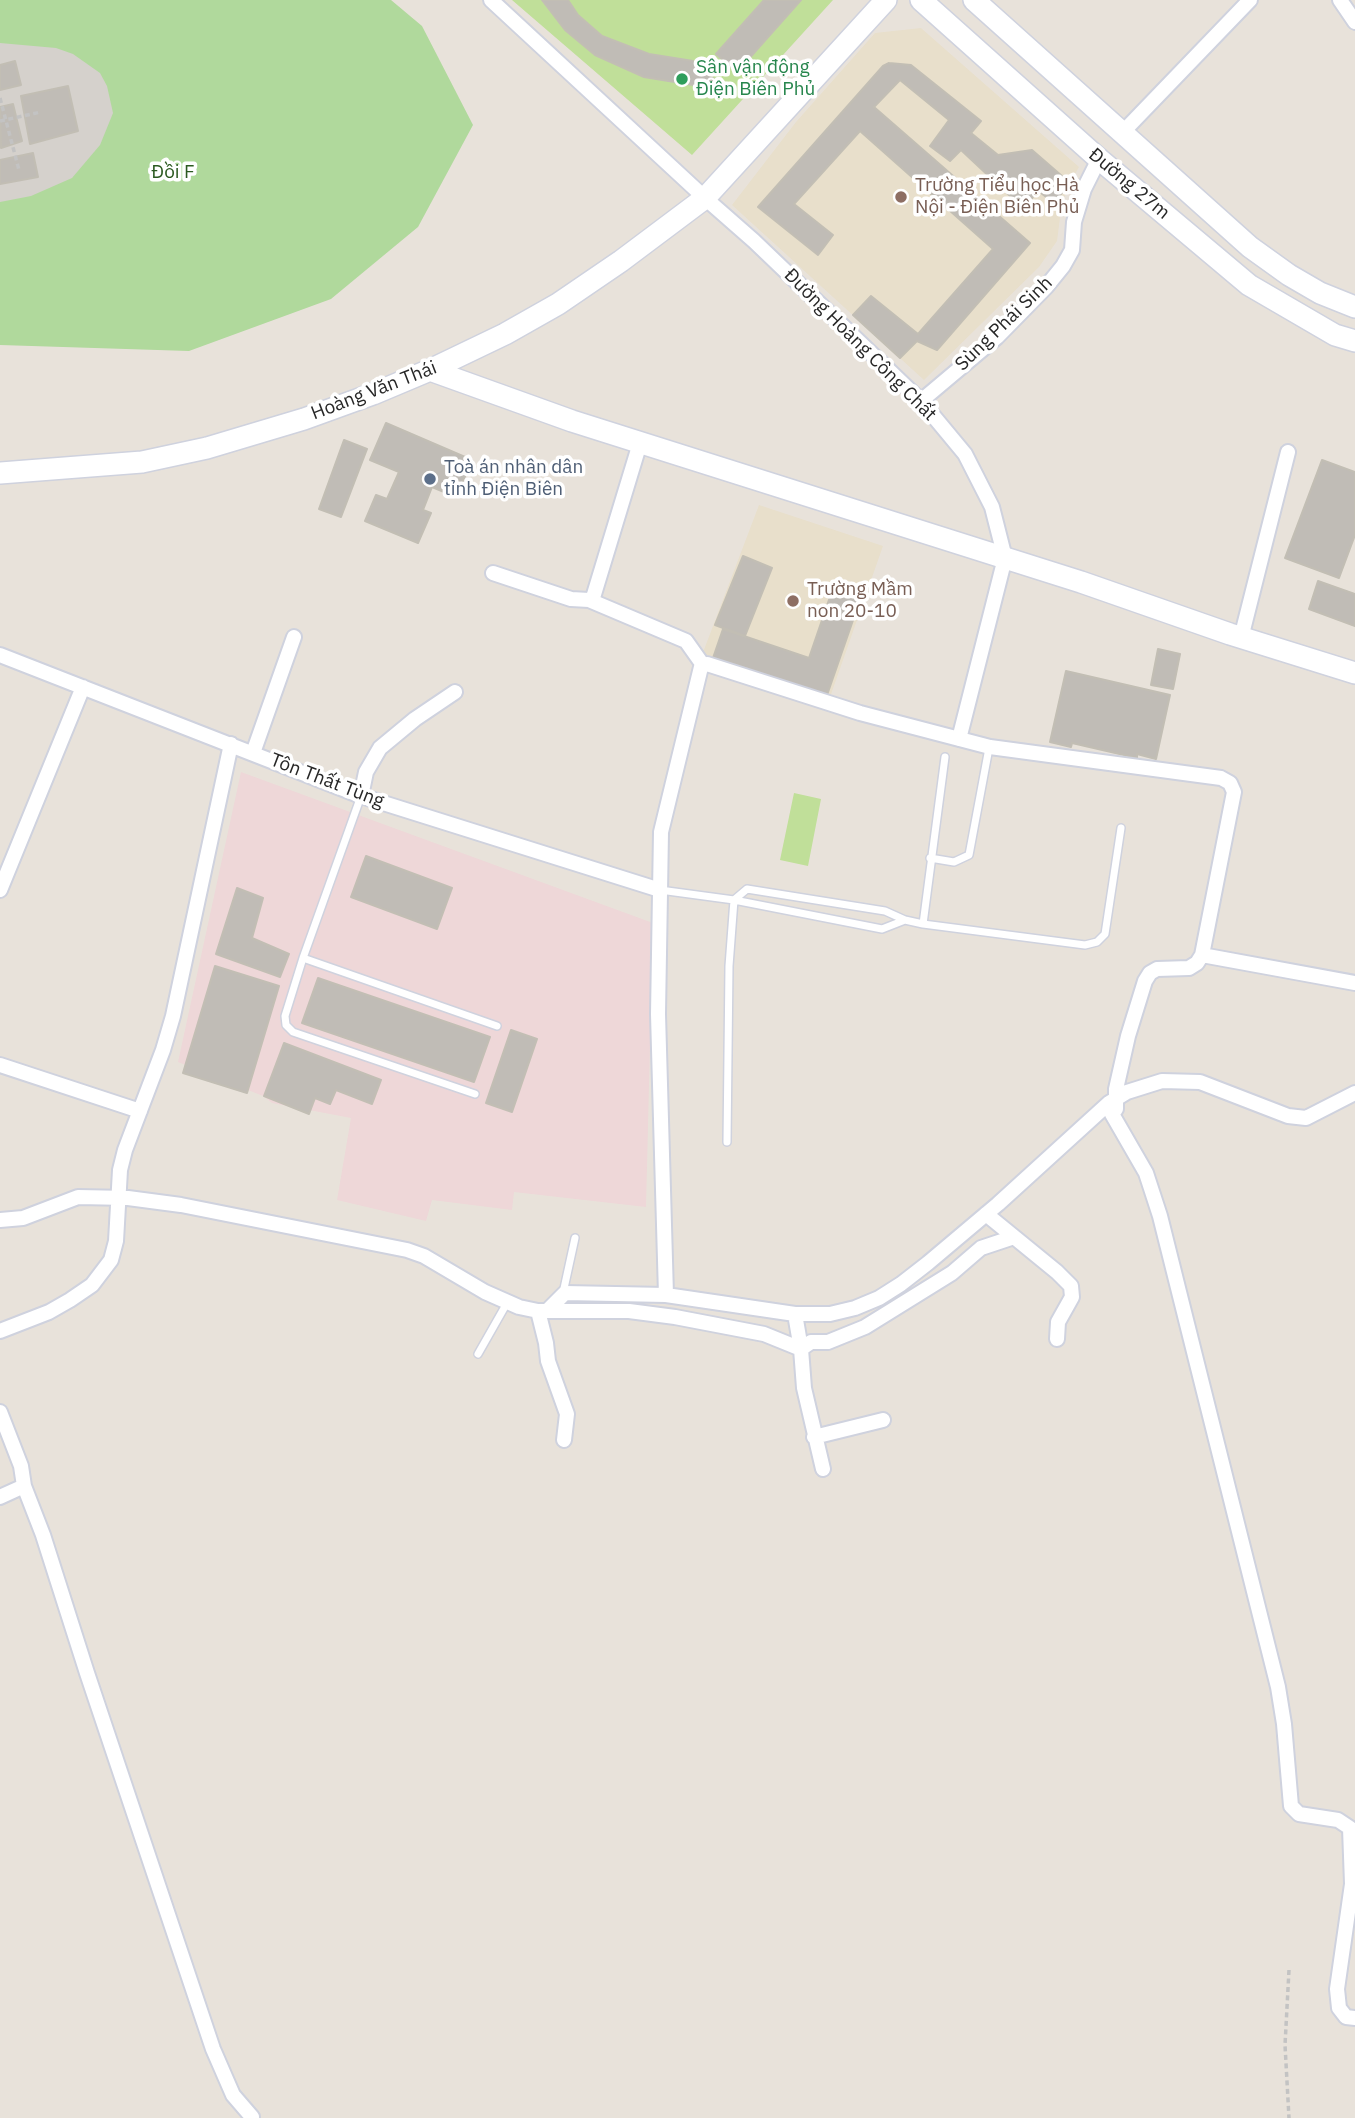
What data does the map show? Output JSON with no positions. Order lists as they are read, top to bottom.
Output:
{
  "streets": {
    "street": [
      "Đường 27m",
      "Sùng Phái Sinh",
      "Đường Hoàng Công Chất",
      "Hoàng Văn Thái",
      "Tôn Thất Tùng"
    ]
  },
  "crossings": [
    ["Đường 27m", "Sùng Phái Sinh"],
    ["Sùng Phái Sinh", "Đường Hoàng Công Chất"],
    ["Đường Hoàng Công Chất", "Hoàng Văn Thái"]
  ],
  "parks": ["Đồi F"],
  "places": [
    "Sân vận động Điện Biên Phủ",
    "Trường Tiểu học Hà Nội - Điện Biên Phủ",
    "Toà án nhân dân tỉnh Điện Biên",
    "Trường Mầm non 20-10"
  ]
}
